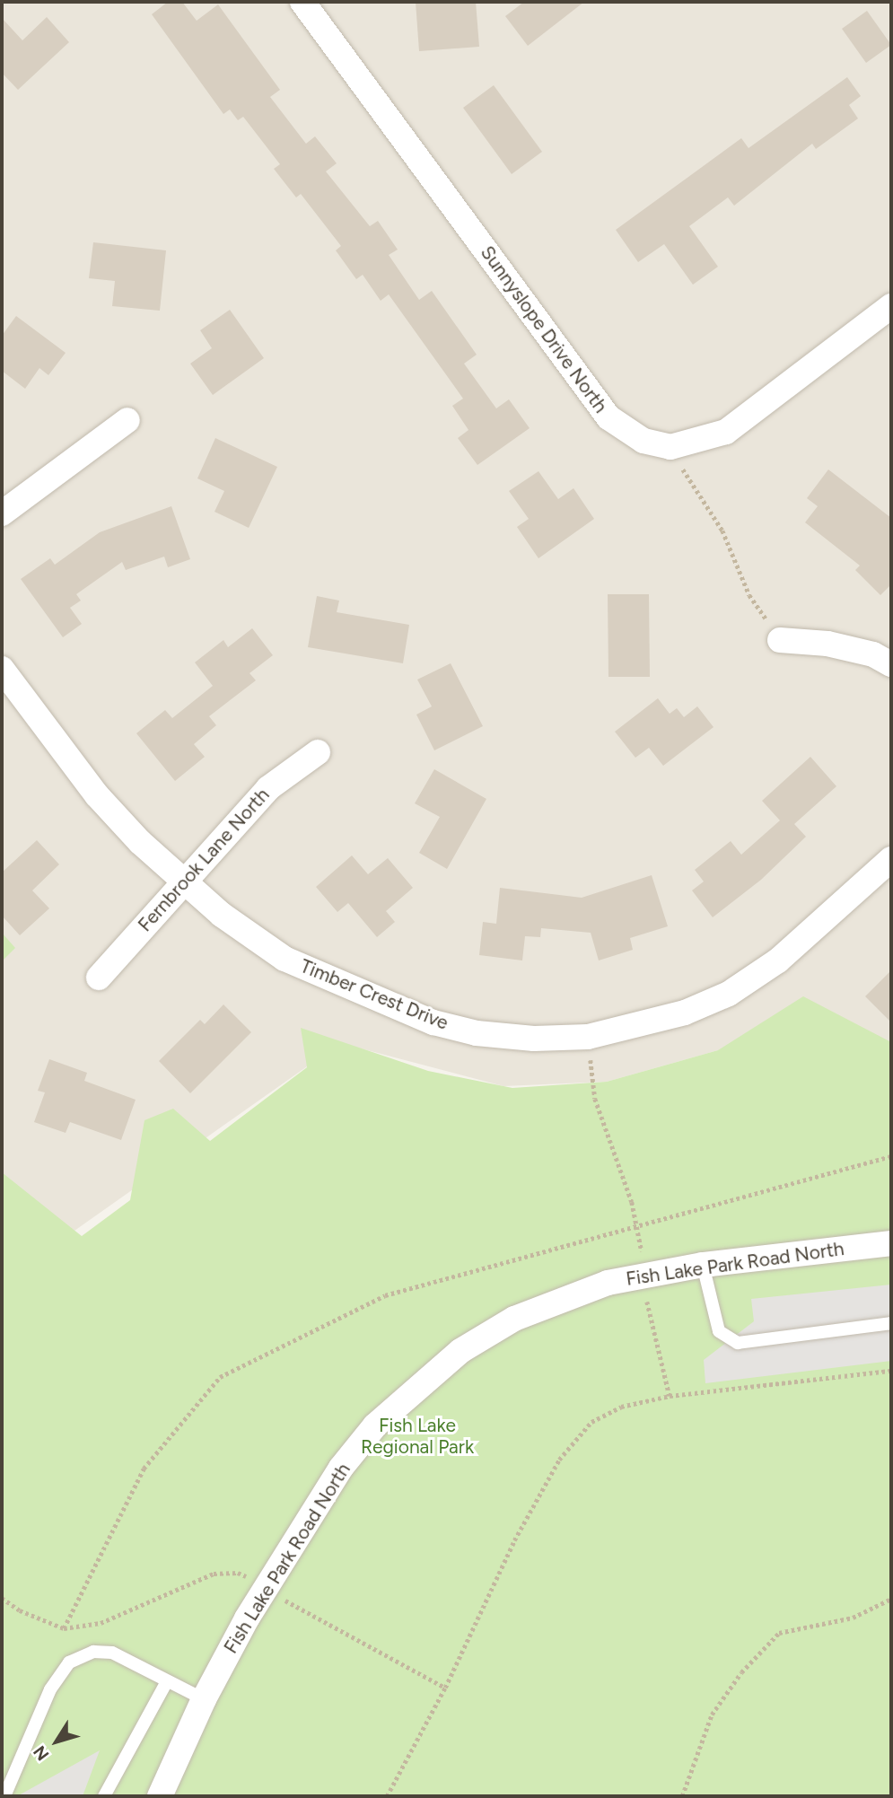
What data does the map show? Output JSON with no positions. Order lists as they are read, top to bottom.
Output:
{
  "streets": {
    "street": [
      "Sunnyslope Drive North",
      "Fernbrook Lane North",
      "Timber Crest Drive",
      "Fish Lake Park Road North"
    ]
  },
  "crossings": [
    ["Fernbrook Lane North", "Timber Crest Drive"]
  ],
  "parks": ["Fish Lake Regional Park"],
  "north": "bottom left"
}
